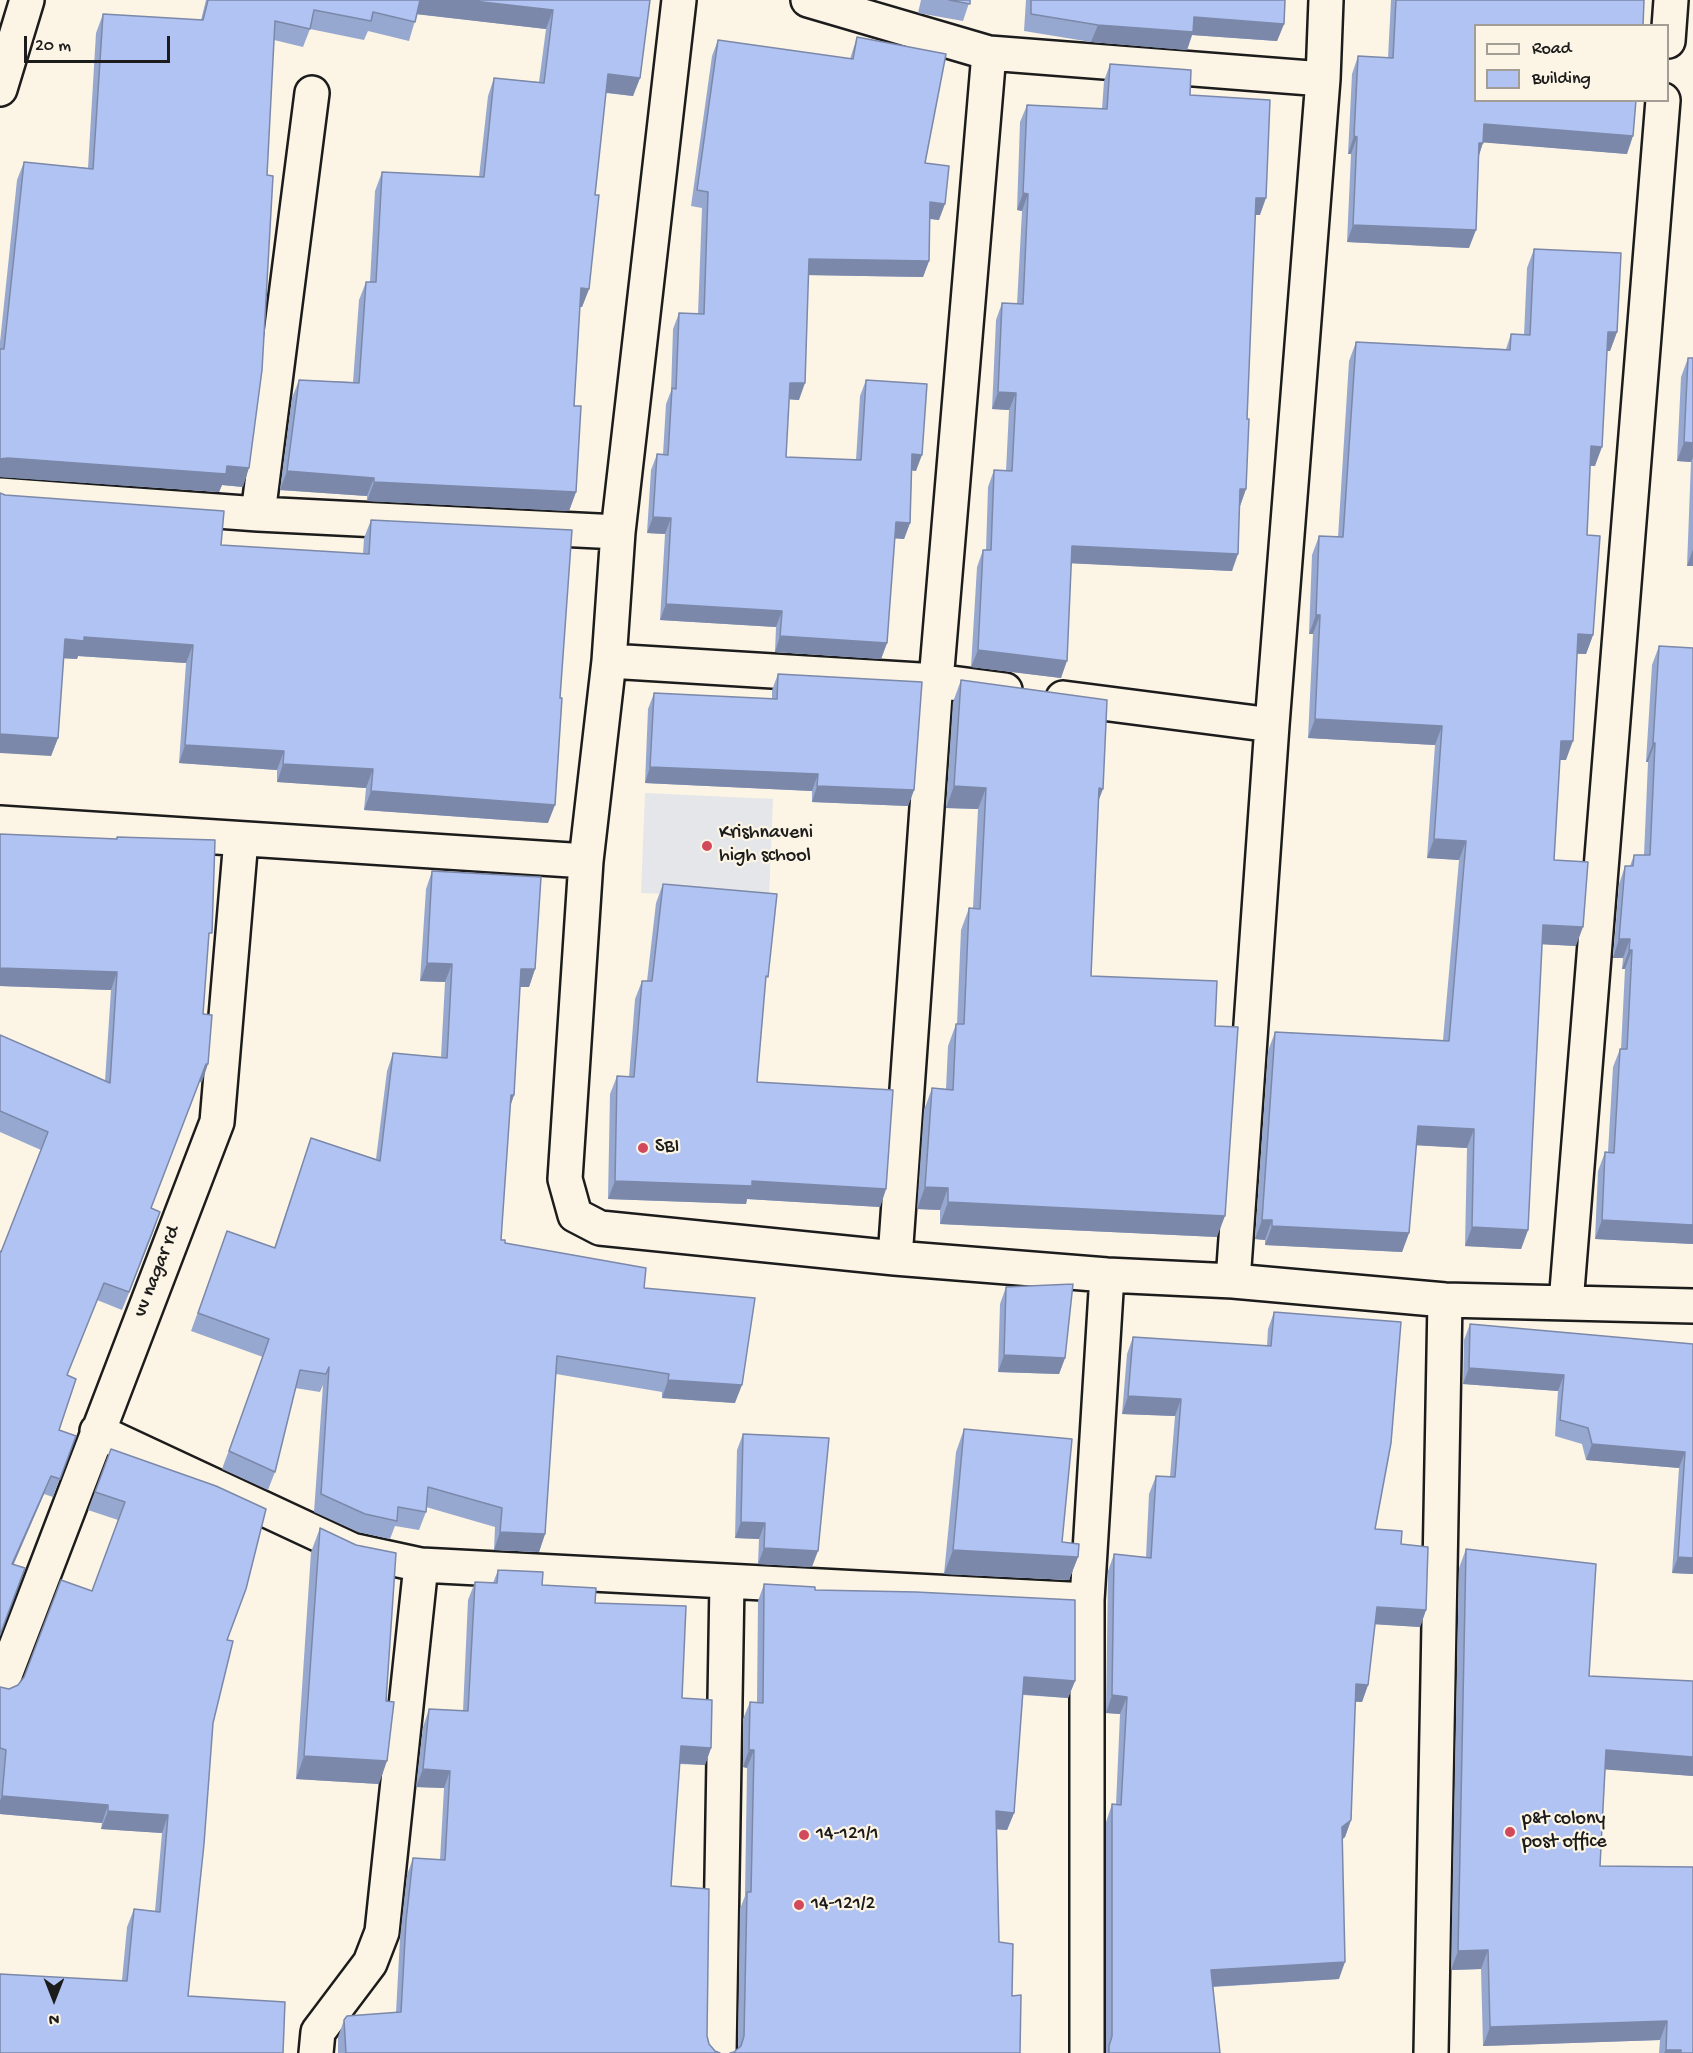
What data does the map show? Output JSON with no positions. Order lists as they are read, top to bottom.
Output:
{
  "streets": {
    "street": ["vv nagar rd"]
  },
  "places": [
    "Krishnaveni high school",
    "SBI",
    "p&t colony post office",
    "14-121/1",
    "14-121/2"
  ],
  "legend": ["Road", "Building"],
  "scale_bar": "20 m",
  "north": "bottom"
}
